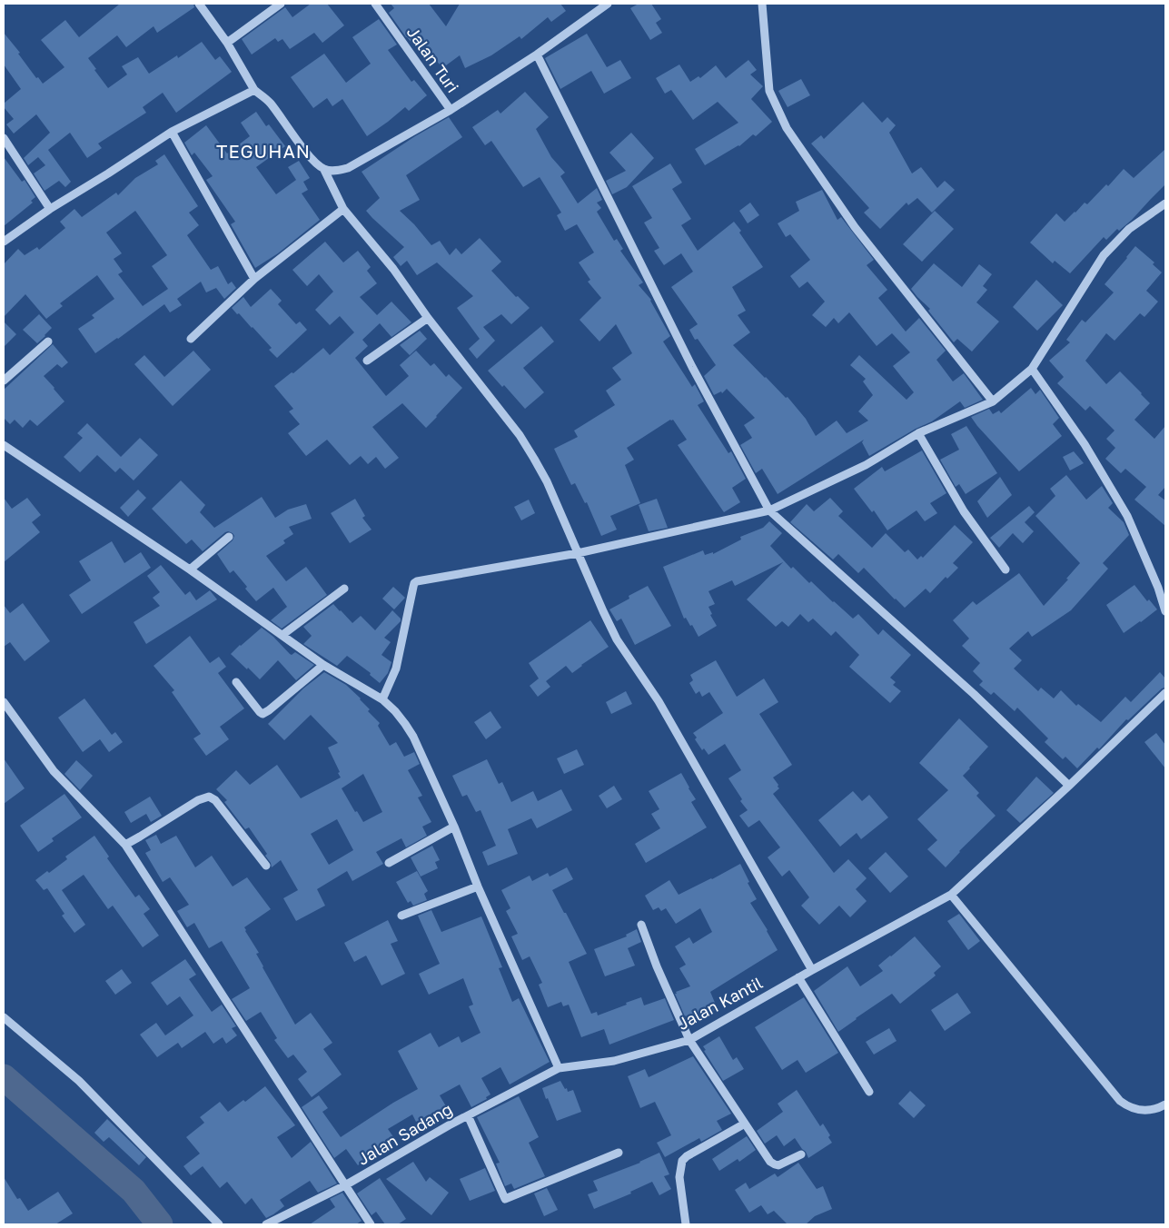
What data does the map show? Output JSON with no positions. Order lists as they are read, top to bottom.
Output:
{
  "streets": {
    "street": ["Jalan Turi", "Jalan Kantil", "Jalan Sadang"]
  },
  "crossings": [
    ["Jalan Kantil", "Jalan Sadang"]
  ],
  "districts": ["TEGUHAN"]
}
